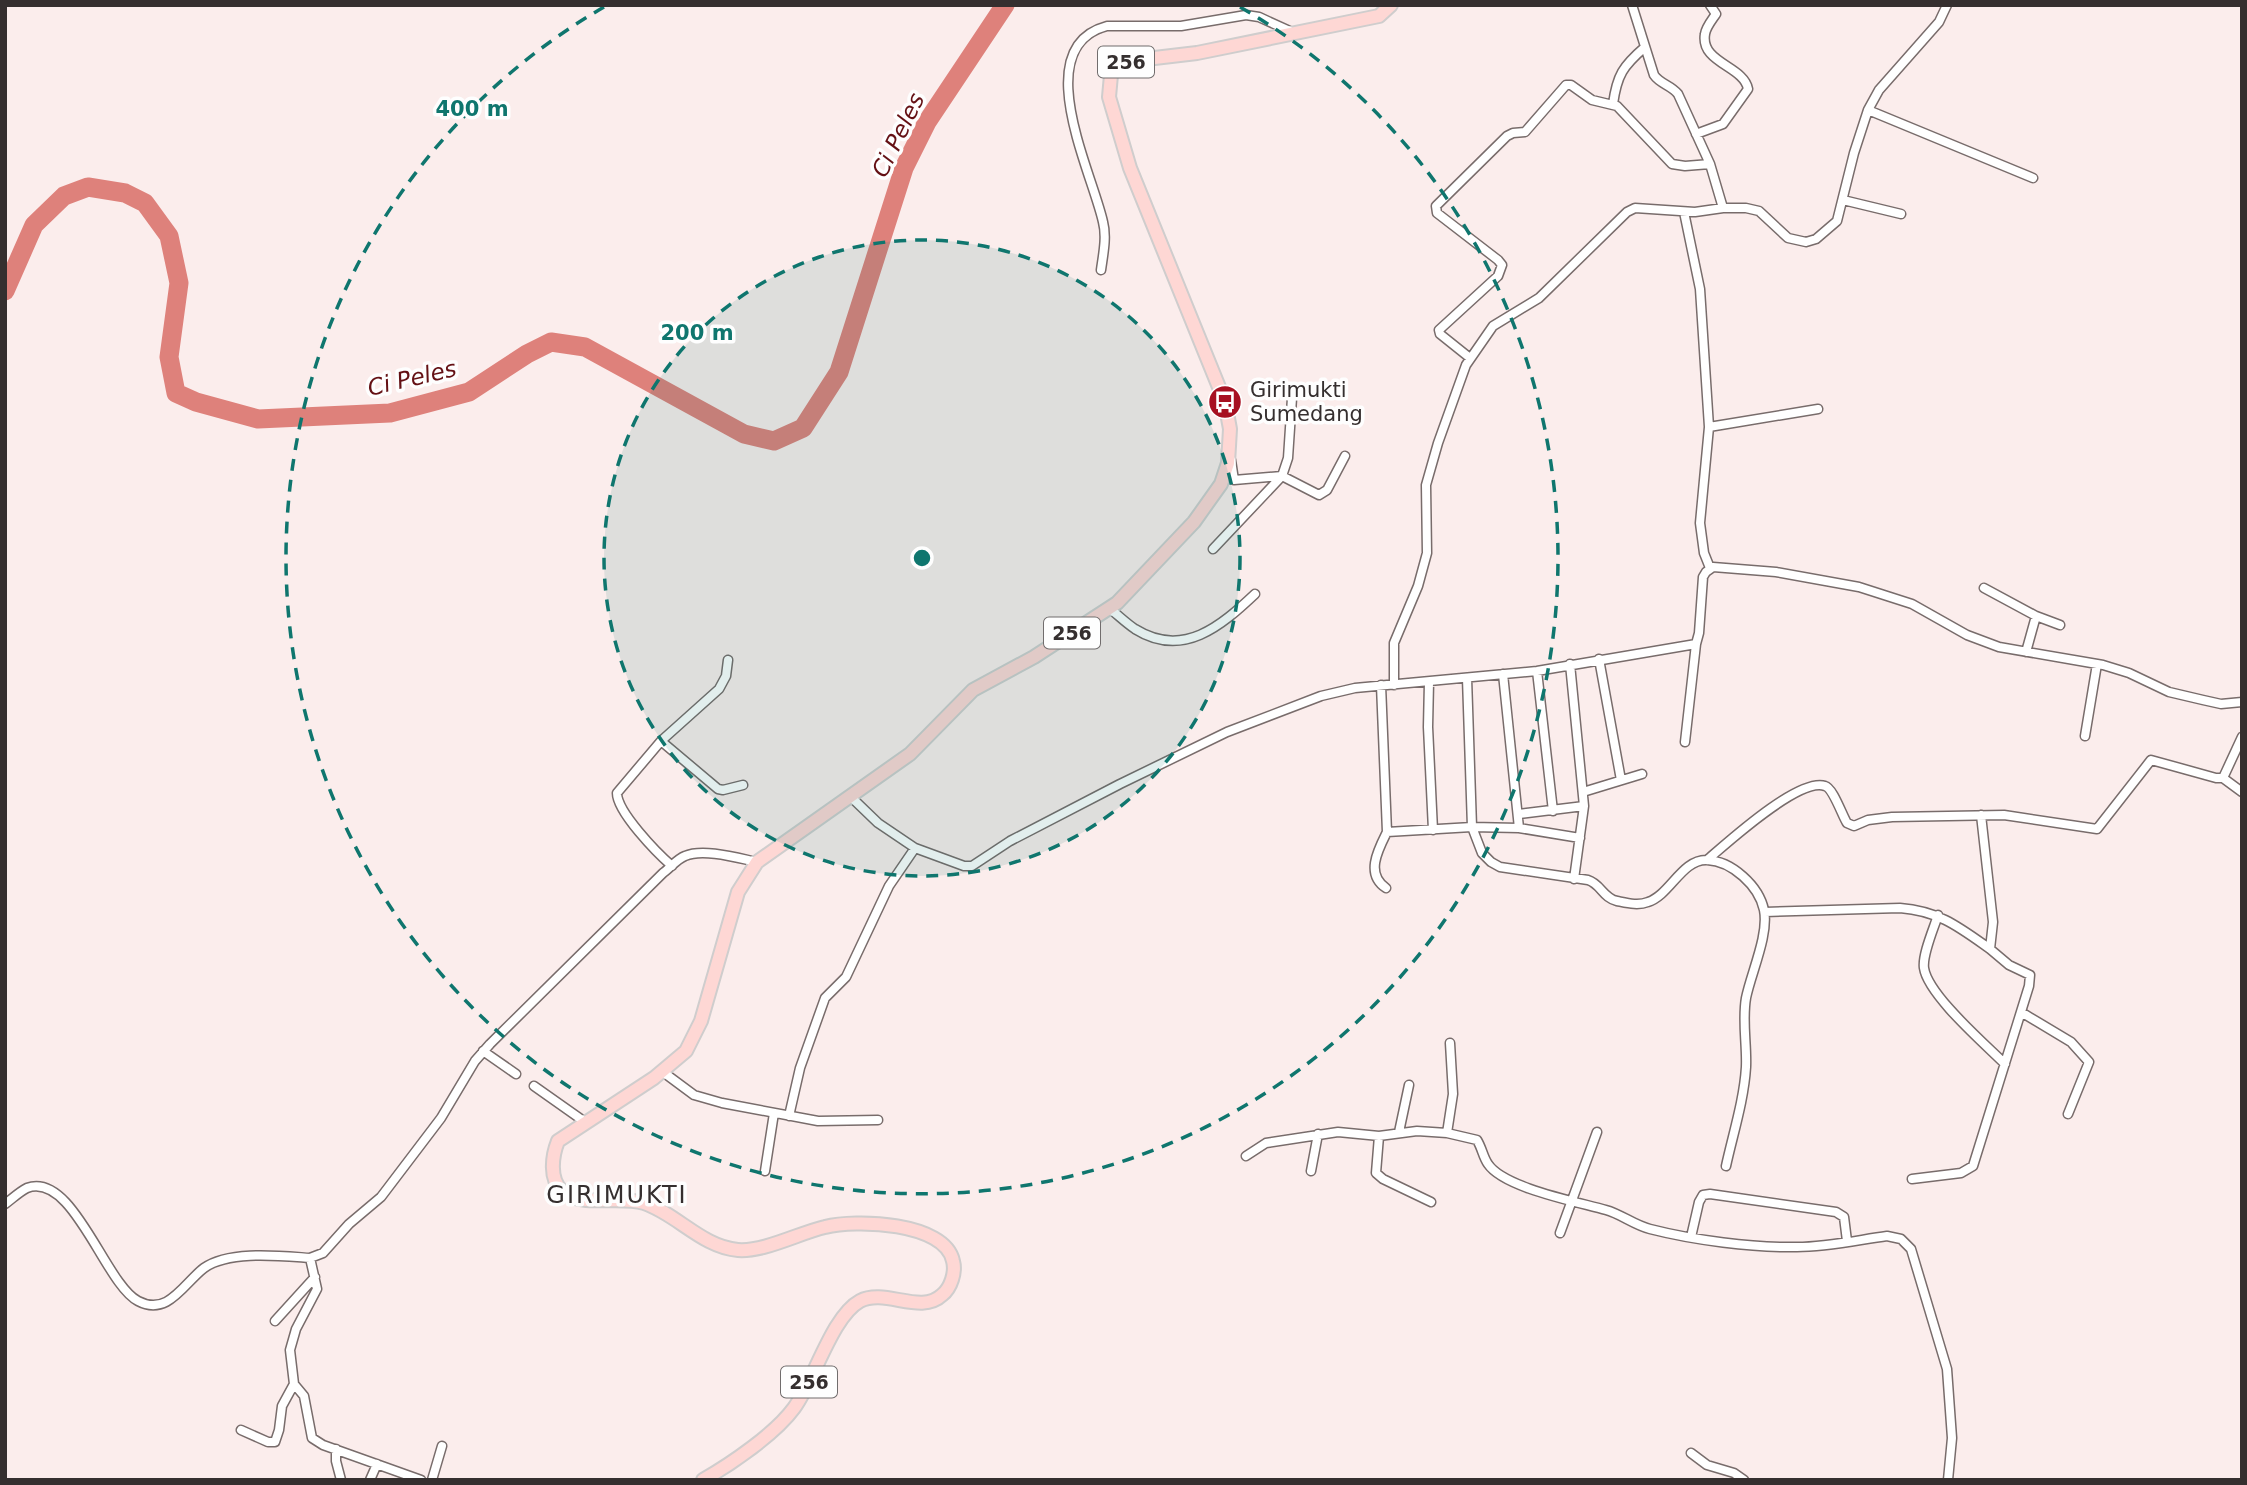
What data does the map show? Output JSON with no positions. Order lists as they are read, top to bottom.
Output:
{
  "streets": {
    "main road": ["256"]
  },
  "districts": ["GIRIMUKTI"],
  "water": ["Ci Peles"],
  "places": {
    "bus stop": ["Girimukti Sumedang"]
  },
  "rings": ["400 m", "200 m"]
}
